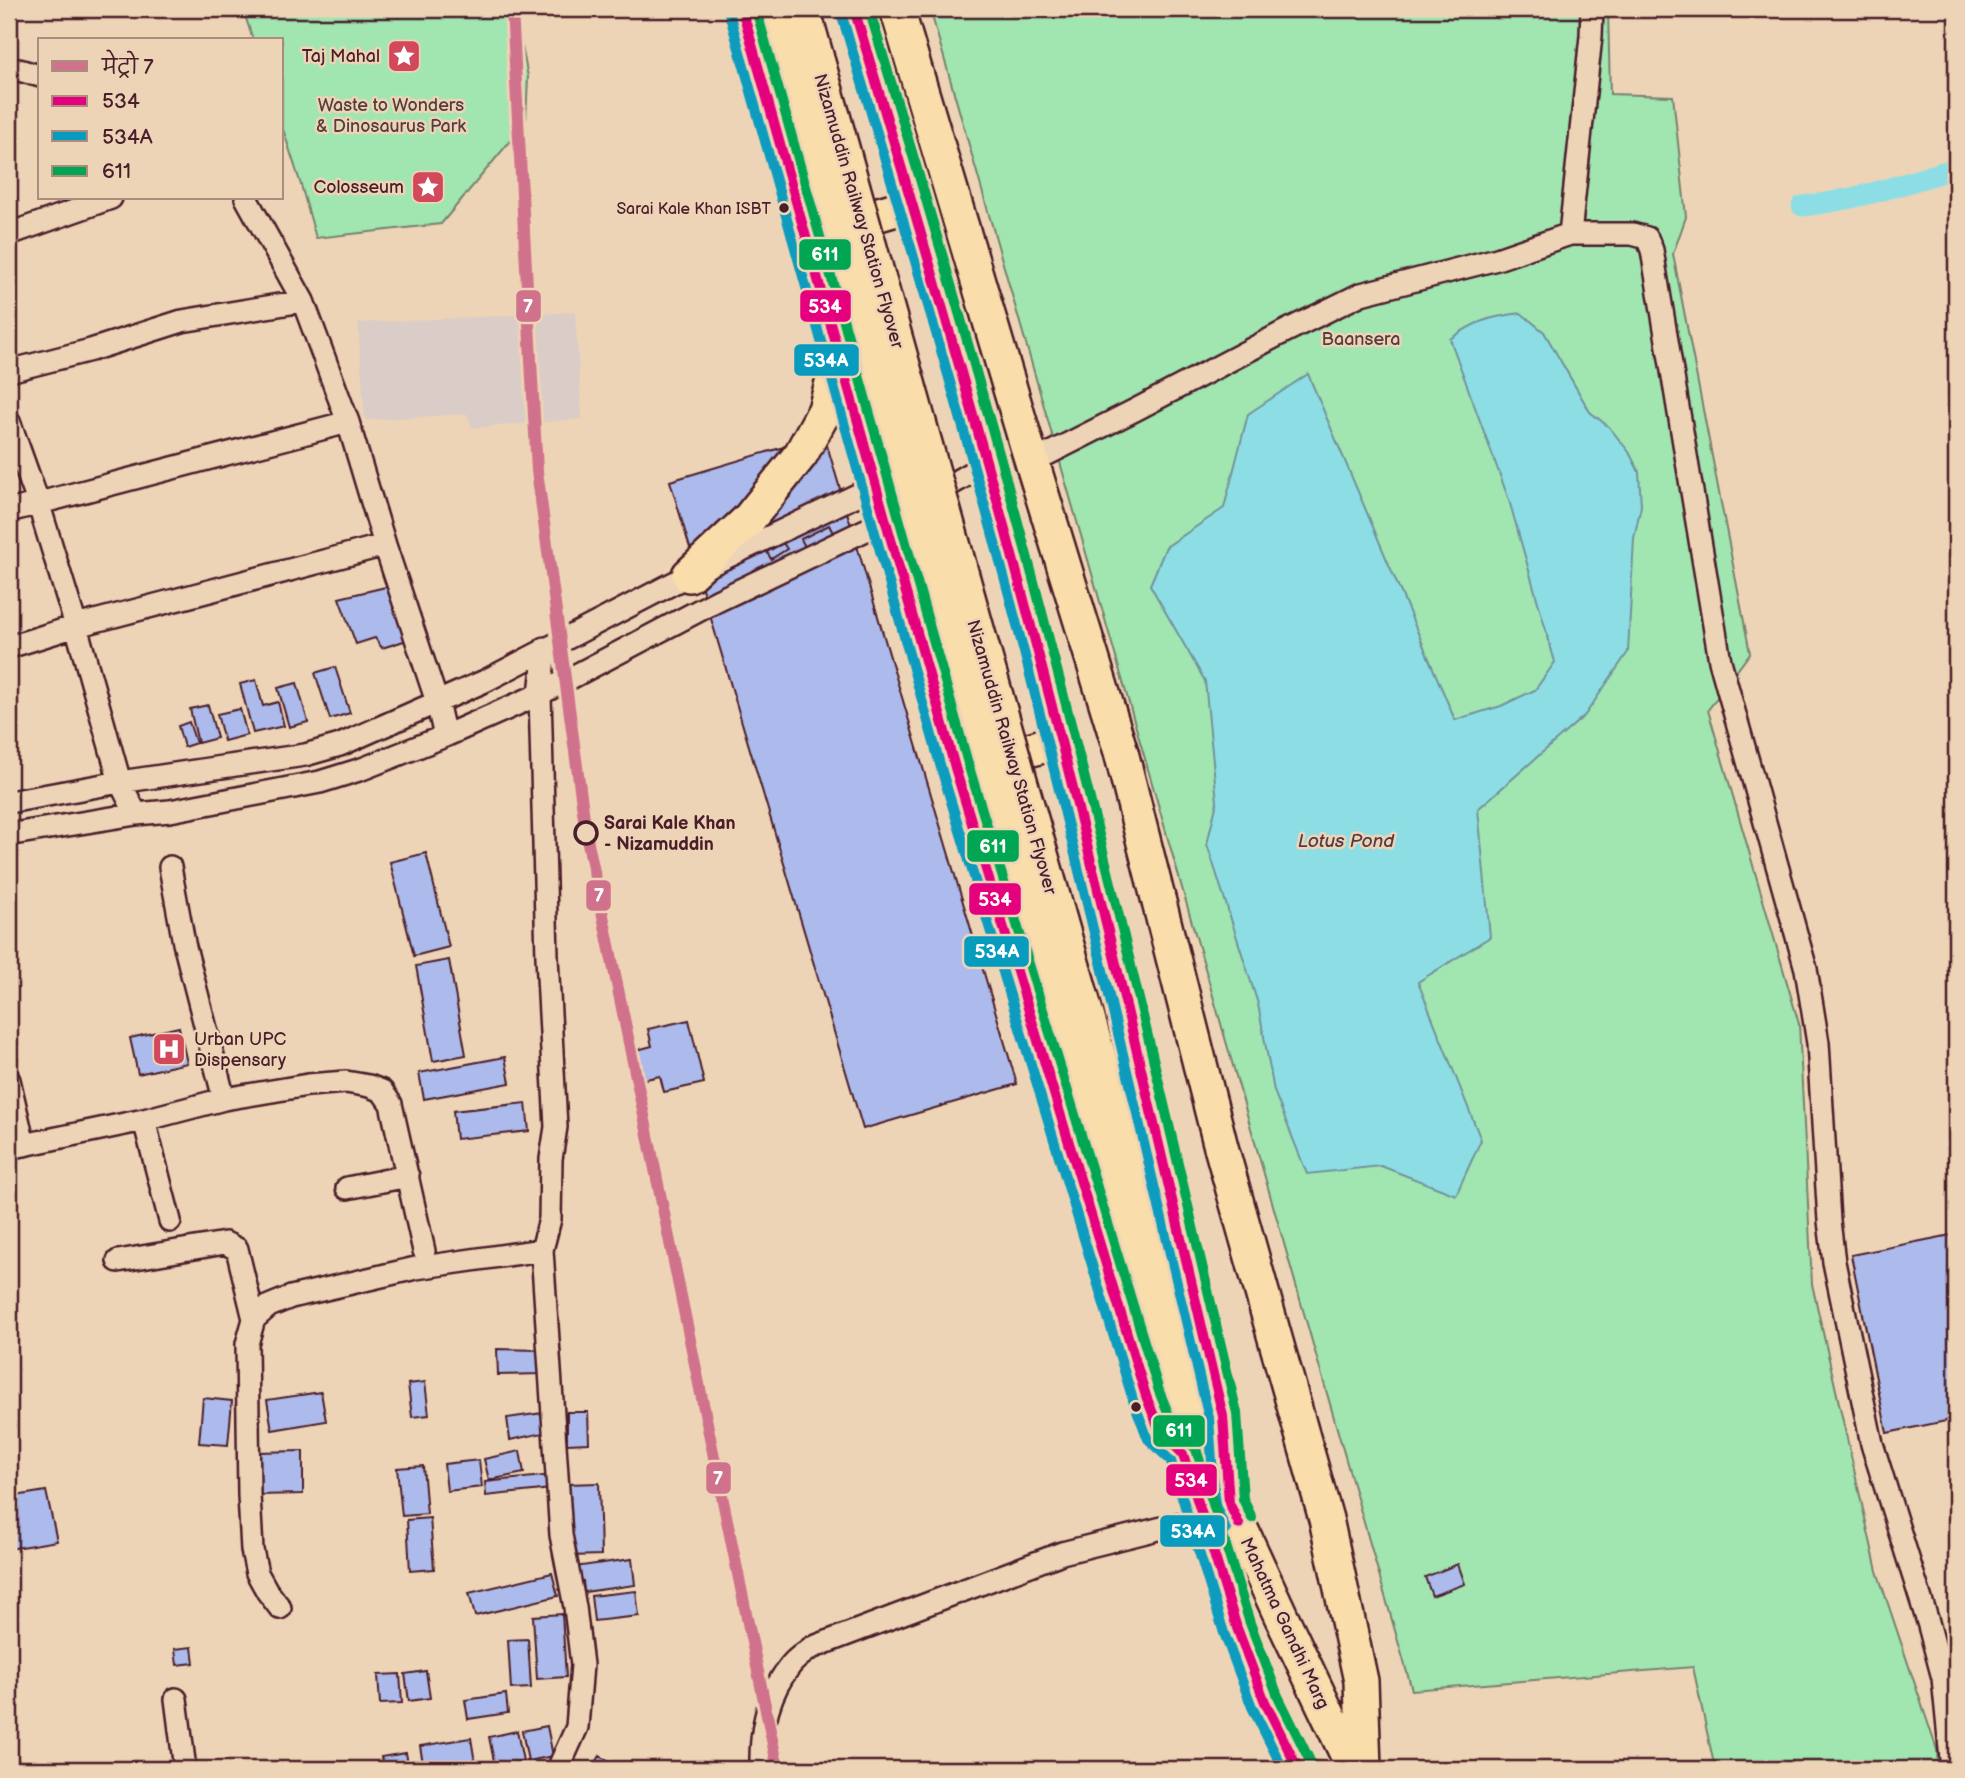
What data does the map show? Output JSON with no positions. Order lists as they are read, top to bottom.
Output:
{
  "streets": {
    "highway": ["Nizamuddin Railway Station Flyover"],
    "main road": ["Mahatma Gandhi Marg"]
  },
  "crossings": [
    ["Nizamuddin Railway Station Flyover", "Mahatma Gandhi Marg"]
  ],
  "water": ["Lotus Pond"],
  "parks": ["Waste to Wonders & Dinosaurus Park", "Baansera"],
  "places": {
    "place": ["Taj Mahal", "Colosseum"],
    "other": ["Sarai Kale Khan ISBT", "Sarai Kale Khan - Nizamuddin"],
    "hospital": ["Urban UPC Dispensary"]
  },
  "lines": [
    "metro line 7",
    "transit line 534",
    "transit line 611",
    "transit line 534A"
  ],
  "legend": [
    "मेट्रो 7",
    "534",
    "534A",
    "611"
  ]
}
